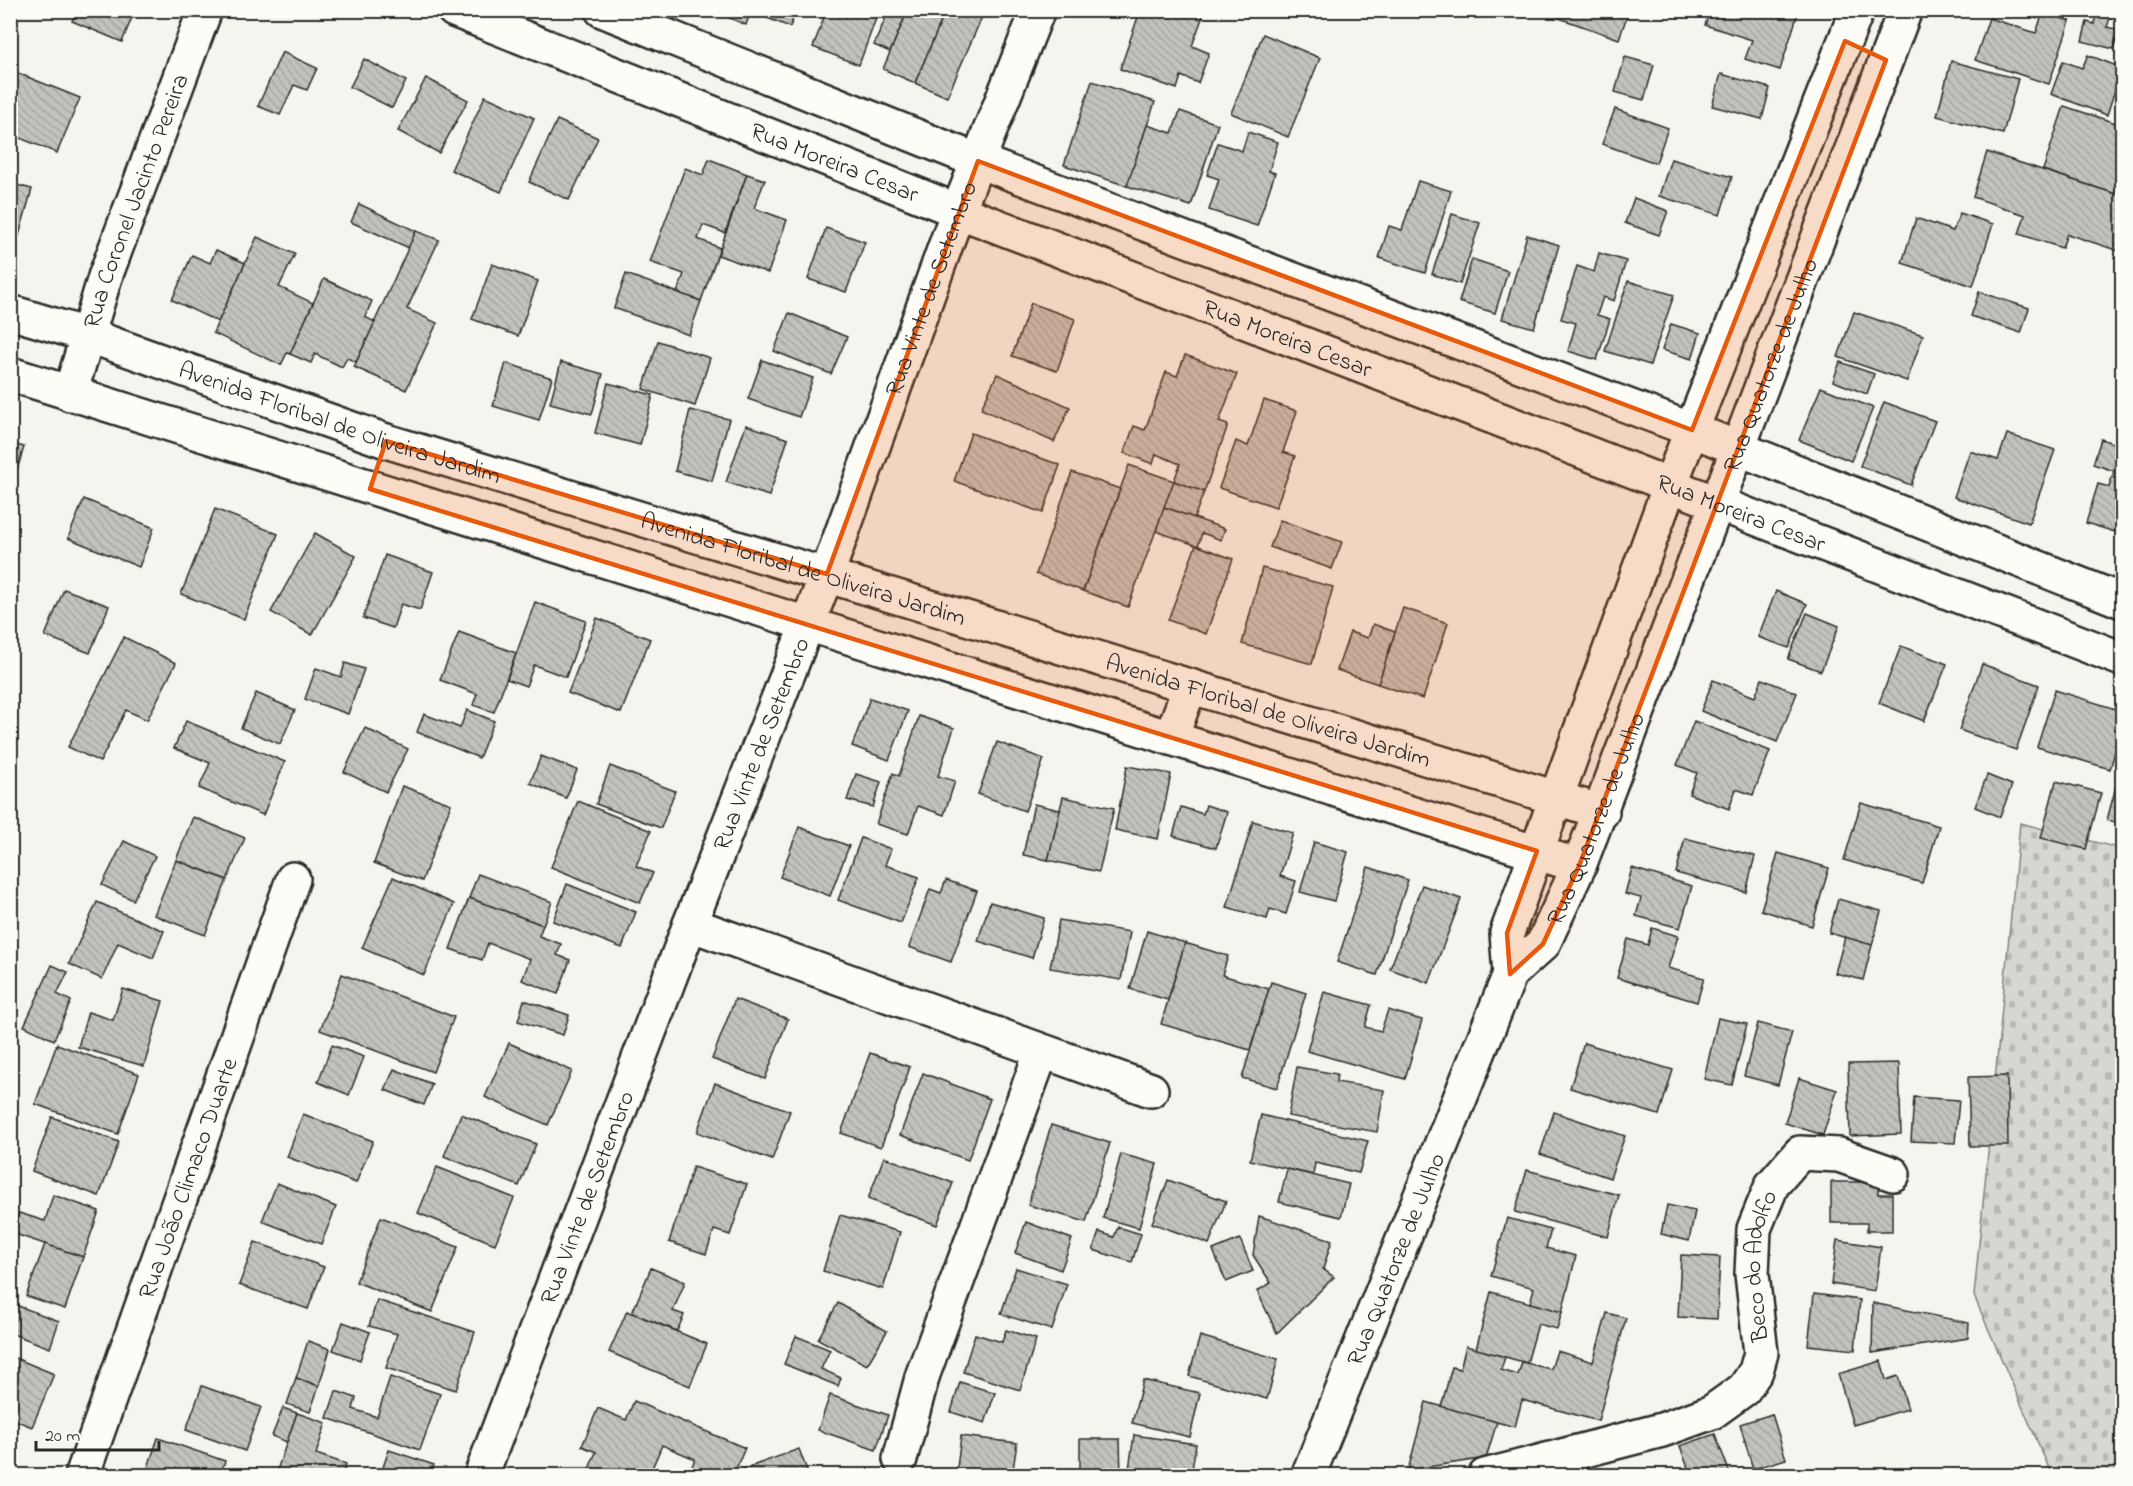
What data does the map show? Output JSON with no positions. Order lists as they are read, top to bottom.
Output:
{
  "streets": {
    "street": [
      "Rua Moreira Cesar",
      "Rua Coronel Jacinto Pereira",
      "Rua Vinte de Setembro",
      "Rua Quatorze de Julho",
      "Avenida Floribal de Oliveira Jardim",
      "Rua João Climaco Duarte",
      "Beco do Adolfo"
    ]
  },
  "crossings": [
    ["Rua Moreira Cesar", "Rua Vinte de Setembro"],
    ["Rua Moreira Cesar", "Rua Quatorze de Julho"],
    ["Rua Coronel Jacinto Pereira", "Avenida Floribal de Oliveira Jardim"],
    ["Rua Vinte de Setembro", "Avenida Floribal de Oliveira Jardim"],
    ["Rua Quatorze de Julho", "Avenida Floribal de Oliveira Jardim"]
  ],
  "scale_bar": "20 m"
}
